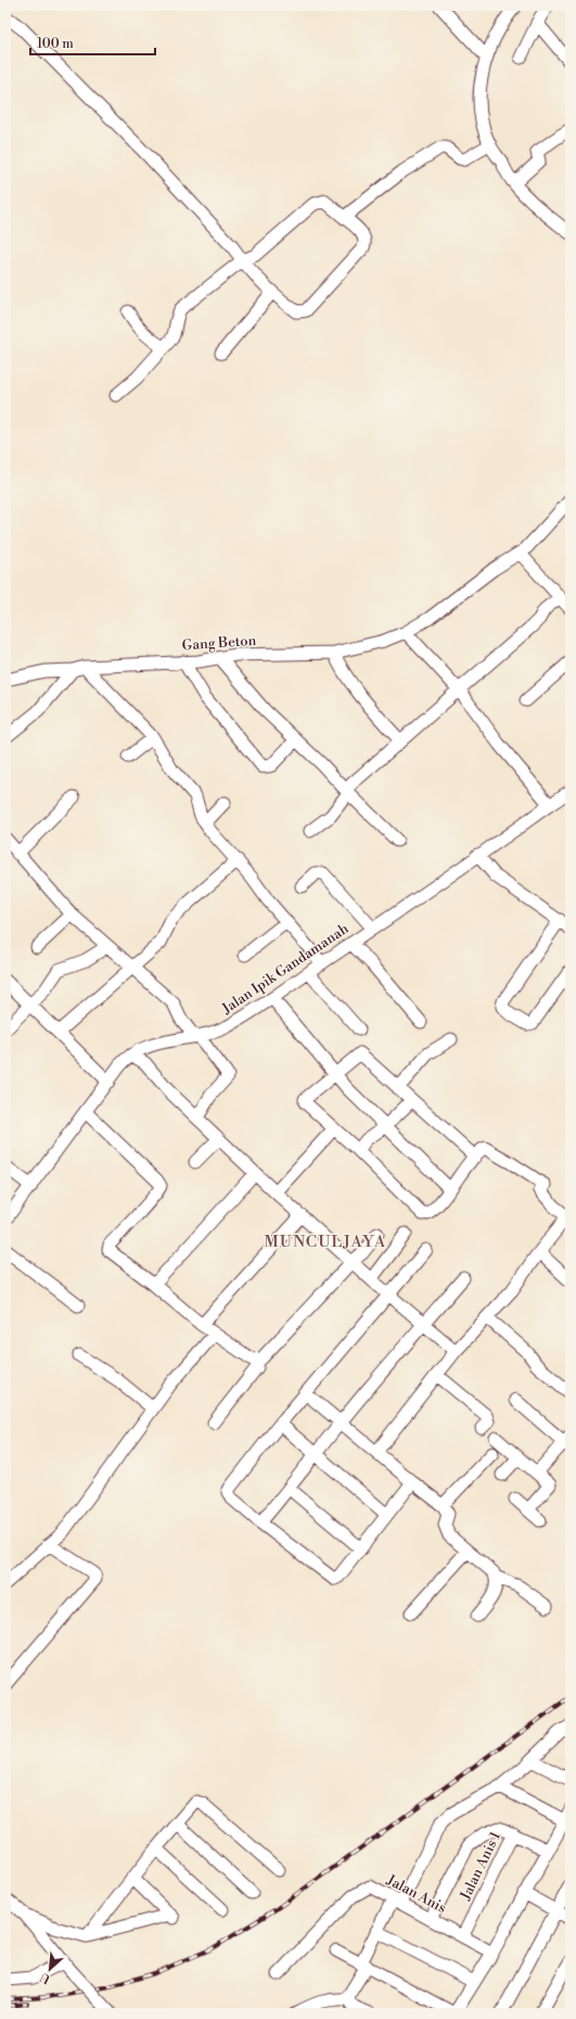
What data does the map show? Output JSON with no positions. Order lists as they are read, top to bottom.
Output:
{
  "streets": {
    "street": [
      "Gang Beton",
      "Jalan Ipik Gandamanah",
      "Jalan Anis 1",
      "Jalan Anis"
    ]
  },
  "crossings": [
    ["Jalan Anis 1", "Jalan Anis"]
  ],
  "districts": ["MUNCULJAYA"],
  "scale_bar": "100 m",
  "north": "bottom left"
}
